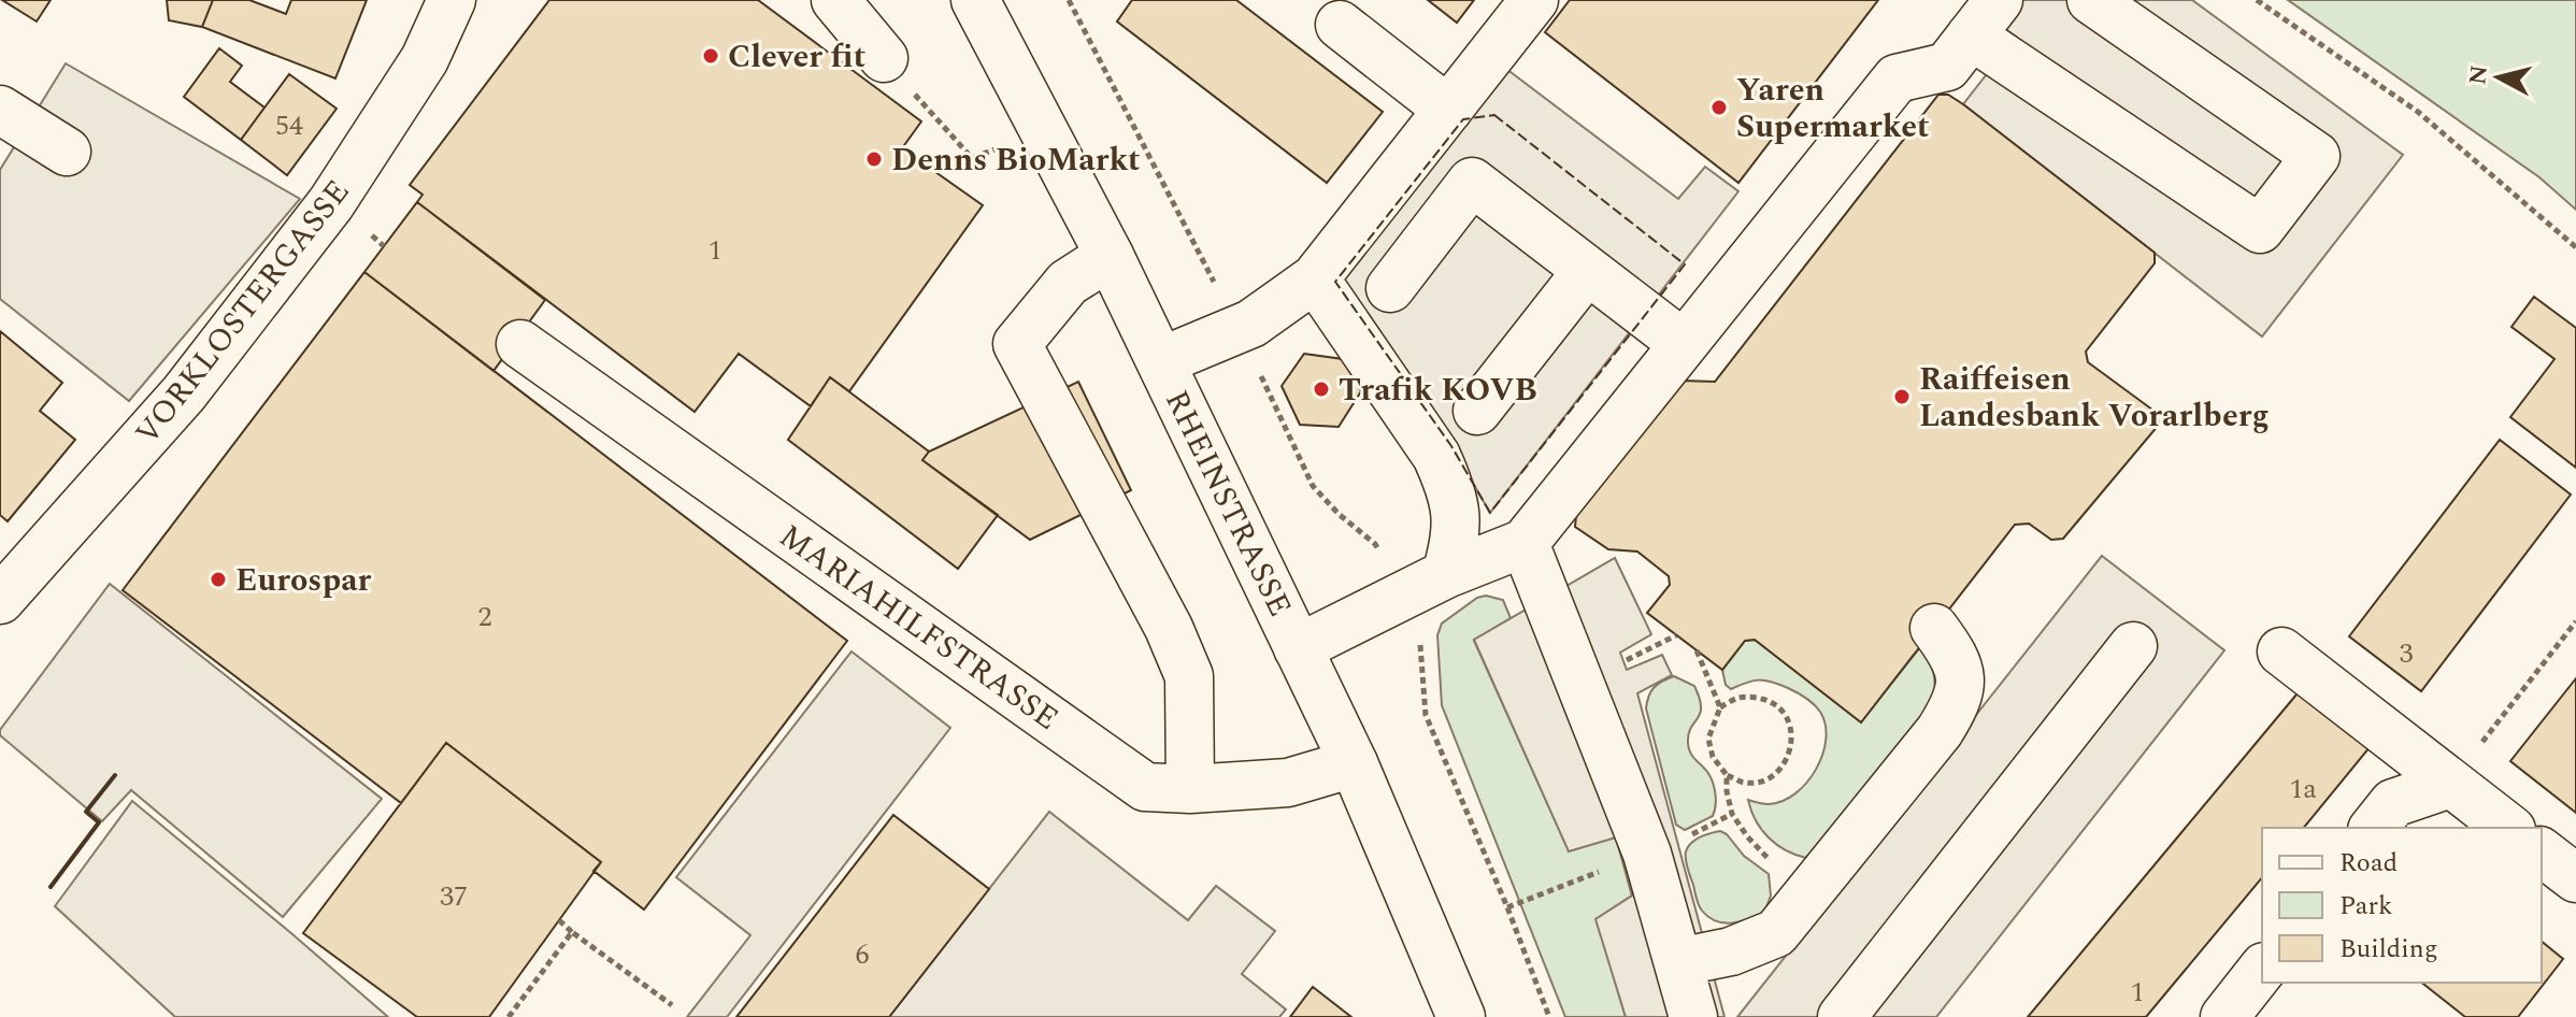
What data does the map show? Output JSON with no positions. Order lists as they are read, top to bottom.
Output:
{
  "streets": {
    "street": ["VORKLOSTERGASSE", "RHEINSTRASSE", "MARIAHILFSTRASSE"]
  },
  "crossings": [
    ["RHEINSTRASSE", "MARIAHILFSTRASSE"]
  ],
  "places": [
    "Clever fit",
    "Yaren Supermarket",
    "Denns BioMarkt",
    "Trafik KOVB",
    "Raiffeisen Landesbank Vorarlberg",
    "Eurospar"
  ],
  "house_numbers": [
    "54",
    "1",
    "2",
    "3",
    "1a",
    "37",
    "6",
    "1"
  ],
  "legend": ["Road", "Park", "Building"],
  "north": "left"
}
